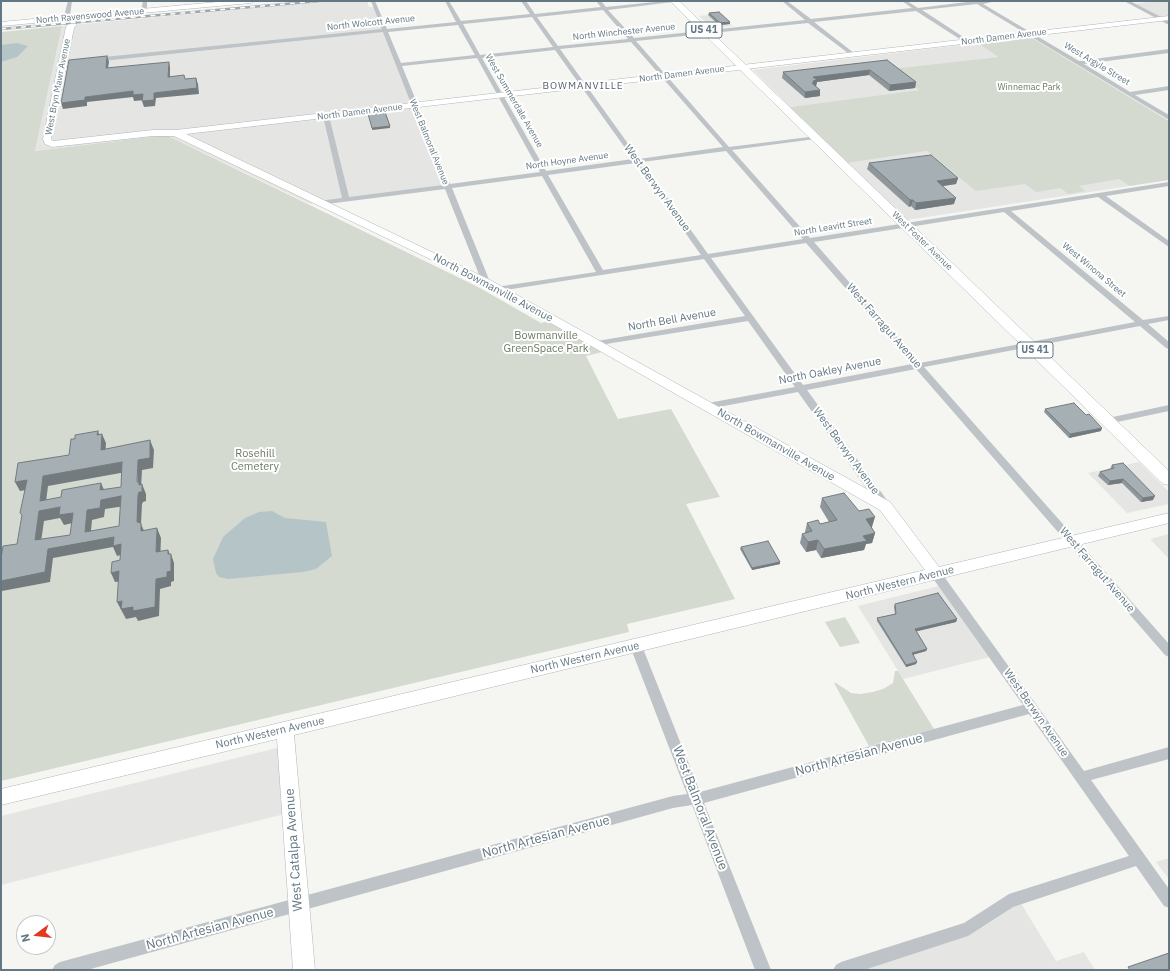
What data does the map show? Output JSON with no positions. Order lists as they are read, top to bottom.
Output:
{
  "streets": {
    "main road": ["US 41", "West Foster Avenue"],
    "street": [
      "North Ravenswood Avenue",
      "North Wolcott Avenue",
      "North Winchester Avenue",
      "North Damen Avenue",
      "West Argyle Street",
      "West Bryn Mawr Avenue",
      "West Summerdale Avenue",
      "West Balmoral Avenue",
      "North Hoyne Avenue",
      "West Berwyn Avenue",
      "North Leavitt Street",
      "West Winona Street",
      "North Bowmanville Avenue",
      "North Bell Avenue",
      "West Farragut Avenue",
      "North Oakley Avenue",
      "North Western Avenue",
      "North Artesian Avenue",
      "West Catalpa Avenue"
    ]
  },
  "crossings": [
    ["North Ravenswood Avenue", "West Bryn Mawr Avenue"],
    ["North Wolcott Avenue", "West Bryn Mawr Avenue"],
    ["North Wolcott Avenue", "West Summerdale Avenue"],
    ["North Wolcott Avenue", "West Balmoral Avenue"],
    ["North Wolcott Avenue", "West Berwyn Avenue"],
    ["North Wolcott Avenue", "West Foster Avenue"],
    ["North Wolcott Avenue", "West Farragut Avenue"],
    ["North Winchester Avenue", "West Argyle Street"],
    ["North Winchester Avenue", "West Summerdale Avenue"],
    ["North Winchester Avenue", "West Balmoral Avenue"],
    ["North Winchester Avenue", "West Berwyn Avenue"],
    ["North Winchester Avenue", "West Foster Avenue"],
    ["North Winchester Avenue", "West Farragut Avenue"],
    ["North Damen Avenue", "West Argyle Street"],
    ["North Damen Avenue", "West Bryn Mawr Avenue"],
    ["North Damen Avenue", "West Summerdale Avenue"],
    ["North Damen Avenue", "West Balmoral Avenue"],
    ["North Damen Avenue", "West Berwyn Avenue"],
    ["North Damen Avenue", "West Foster Avenue"],
    ["North Damen Avenue", "North Bowmanville Avenue"],
    ["North Damen Avenue", "West Farragut Avenue"],
    ["West Summerdale Avenue", "North Hoyne Avenue"],
    ["West Summerdale Avenue", "North Leavitt Street"],
    ["West Balmoral Avenue", "North Hoyne Avenue"],
    ["West Balmoral Avenue", "North Bowmanville Avenue"],
    ["West Balmoral Avenue", "North Western Avenue"],
    ["West Balmoral Avenue", "North Artesian Avenue"],
    ["North Hoyne Avenue", "West Berwyn Avenue"],
    ["North Hoyne Avenue", "West Foster Avenue"],
    ["North Hoyne Avenue", "North Bowmanville Avenue"],
    ["North Hoyne Avenue", "West Farragut Avenue"],
    ["West Berwyn Avenue", "North Leavitt Street"],
    ["West Berwyn Avenue", "North Bowmanville Avenue"],
    ["West Berwyn Avenue", "North Bell Avenue"],
    ["West Berwyn Avenue", "North Oakley Avenue"],
    ["West Berwyn Avenue", "North Western Avenue"],
    ["West Berwyn Avenue", "North Artesian Avenue"],
    ["North Leavitt Street", "West Foster Avenue"],
    ["North Leavitt Street", "West Winona Street"],
    ["North Leavitt Street", "North Bowmanville Avenue"],
    ["North Leavitt Street", "West Farragut Avenue"],
    ["West Foster Avenue", "North Oakley Avenue"],
    ["West Winona Street", "North Oakley Avenue"],
    ["North Bowmanville Avenue", "North Bell Avenue"],
    ["North Bowmanville Avenue", "North Oakley Avenue"],
    ["West Farragut Avenue", "North Oakley Avenue"],
    ["West Farragut Avenue", "North Western Avenue"],
    ["North Western Avenue", "West Catalpa Avenue"],
    ["North Artesian Avenue", "West Catalpa Avenue"]
  ],
  "districts": ["BOWMANVILLE"],
  "parks": ["Winnemac Park", "Bowmanville GreenSpace Park", "Rosehill Cemetery"],
  "north": "left"
}
